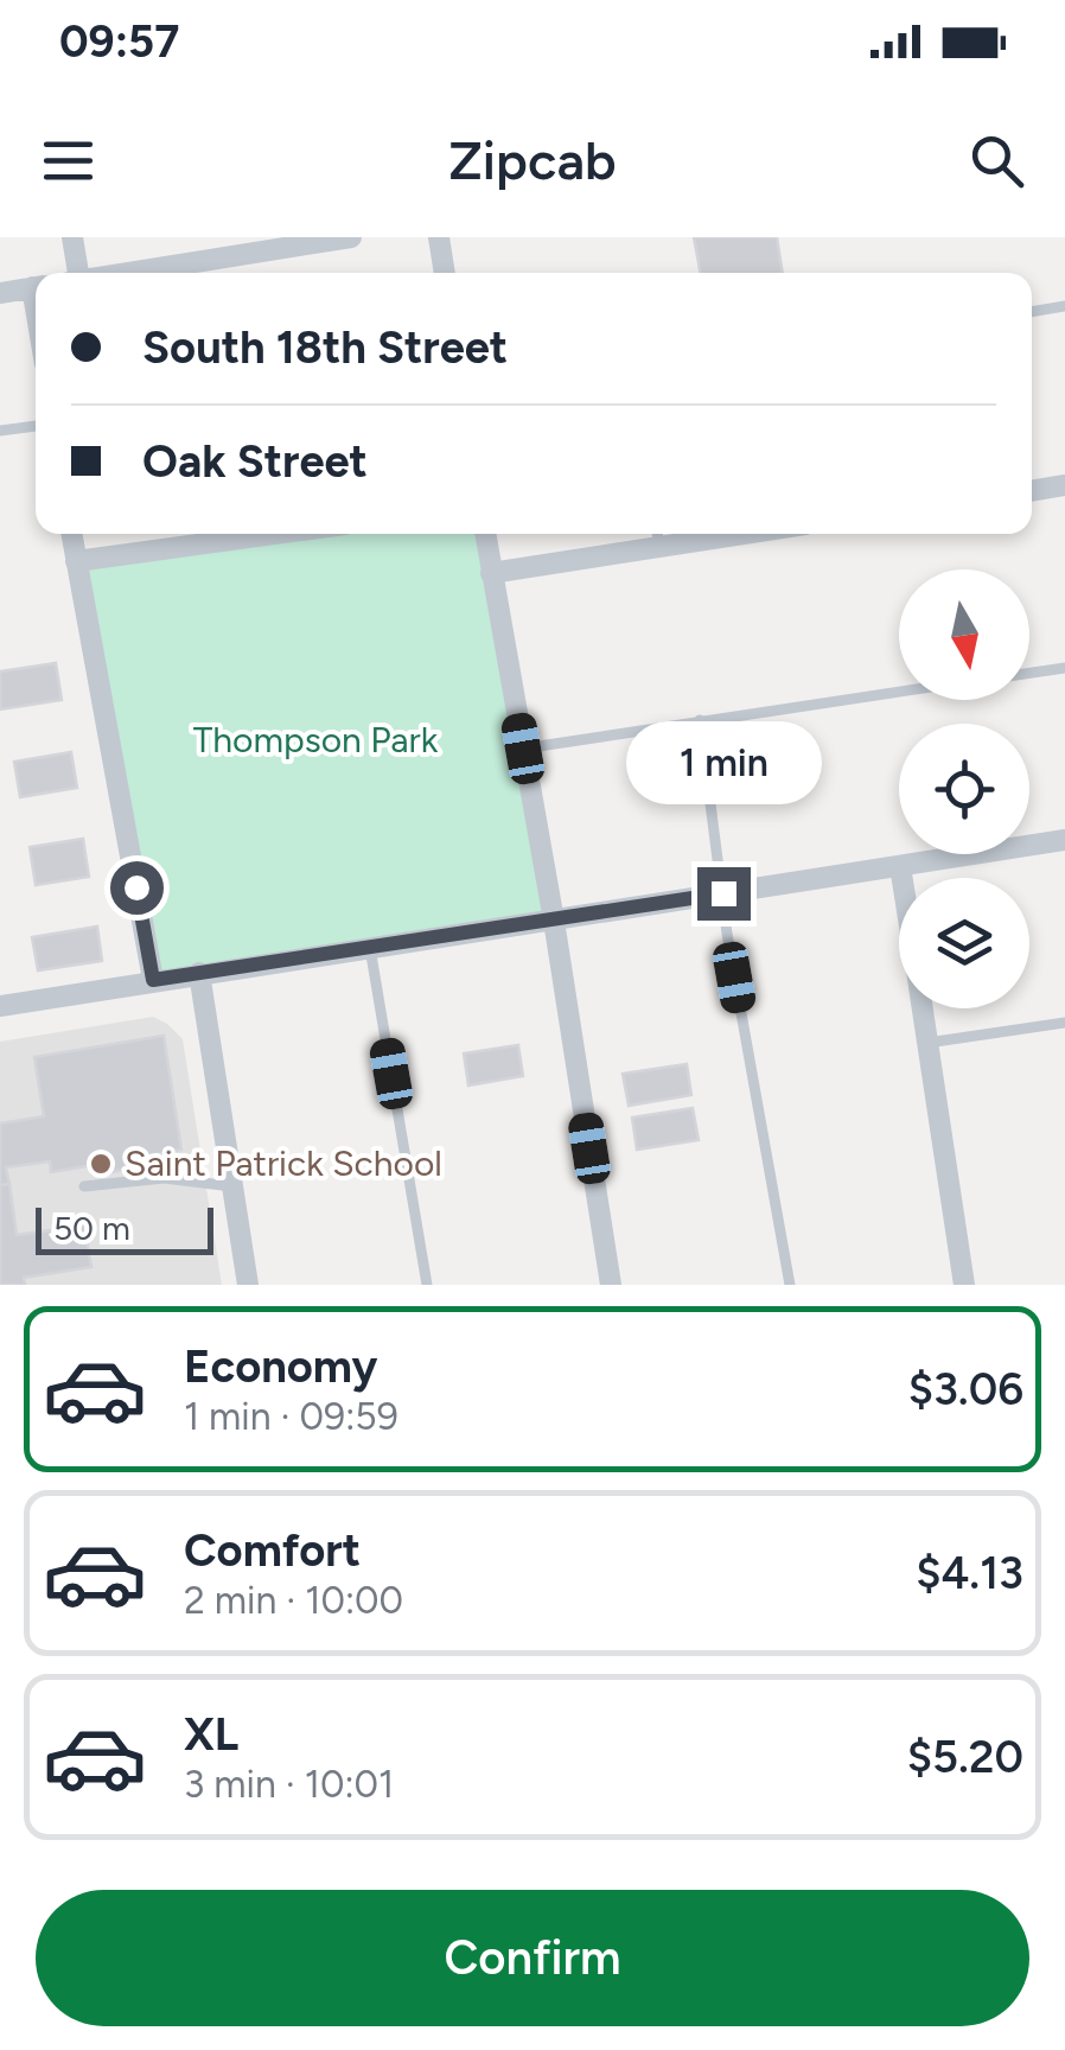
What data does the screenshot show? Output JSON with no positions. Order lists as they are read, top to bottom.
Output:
{
  "parks": ["Thompson Park"],
  "places": ["Saint Patrick School"],
  "scale_bar": "50 m",
  "north": "bottom",
  "page": {
    "status": "09:57",
    "header": "Zipcab",
    "banner": ["South 18th Street", "Oak Street"],
    "bubble": "1 min",
    "scale": "50 m",
    "list": [
      {
        "name": "Economy",
        "note": "1 min · 09:59",
        "value": "$3.06"
      },
      {
        "name": "Comfort",
        "note": "2 min · 10:00",
        "value": "$4.13"
      },
      {
        "name": "XL",
        "note": "3 min · 10:01",
        "value": "$5.20"
      }
    ],
    "buttons": "Confirm"
  }
}
